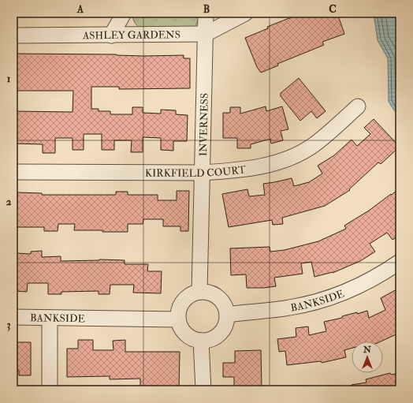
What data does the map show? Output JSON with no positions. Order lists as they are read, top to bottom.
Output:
{
  "streets": {
    "street": [
      "ASHLEY GARDENS",
      "INVERNESS",
      "KIRKFIELD COURT",
      "BANKSIDE"
    ]
  },
  "crossings": [
    ["ASHLEY GARDENS", "INVERNESS"],
    ["INVERNESS", "KIRKFIELD COURT"],
    ["INVERNESS", "BANKSIDE"]
  ],
  "north": "top",
  "grid": {
    "columns": ["A", "B", "C"],
    "rows": ["1", "2", "3"]
  }
}
